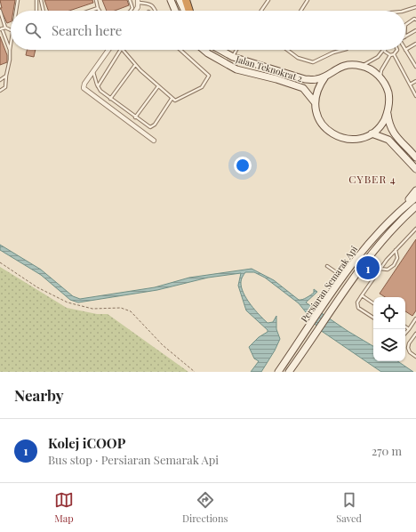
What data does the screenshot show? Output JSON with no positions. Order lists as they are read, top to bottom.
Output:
{
  "streets": {
    "main road": ["Jalan Teknokrat 2", "Persiaran Semarak Api"]
  },
  "districts": ["CYBER 4"],
  "page": {
    "search": "Search here",
    "pins": "1",
    "heading": "Nearby",
    "list": [
      {
        "mark": "1",
        "name": "Kolej iCOOP",
        "note": "Bus stop · Persiaran Semarak Api",
        "value": "270 m"
      }
    ],
    "nav": ["Map", "Directions", "Saved"]
  }
}
